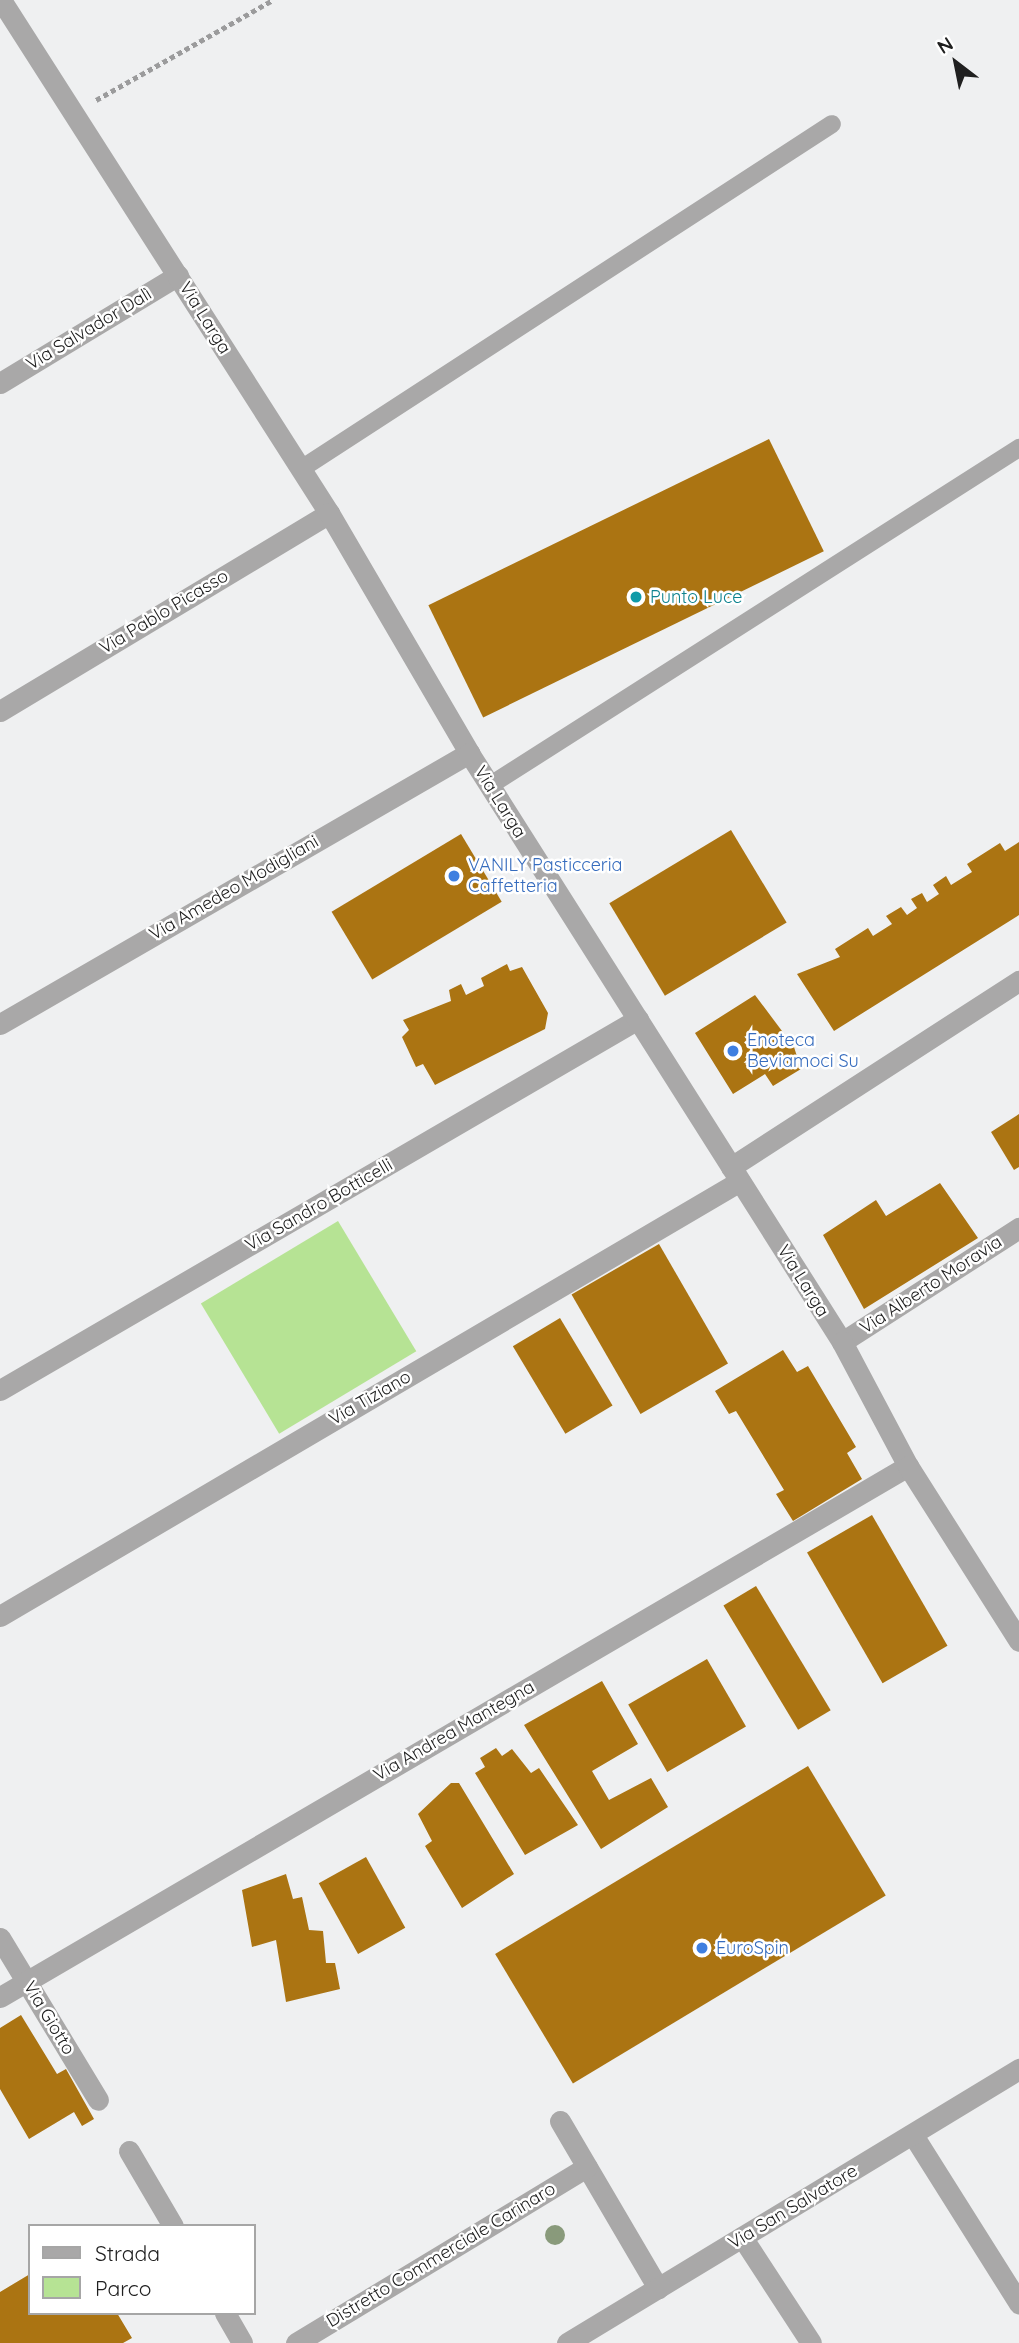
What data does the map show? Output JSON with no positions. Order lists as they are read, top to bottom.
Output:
{
  "streets": {
    "street": [
      "Via Larga",
      "Via Salvador Dalì",
      "Via Pablo Picasso",
      "Via Amedeo Modigliani",
      "Via Sandro Botticelli",
      "Via Alberto Moravia",
      "Via Tiziano",
      "Via Andrea Mantegna",
      "Via Giotto",
      "Via San Salvatore",
      "Distretto Commerciale Carinaro"
    ]
  },
  "crossings": [
    ["Via Larga", "Via Salvador Dalì"],
    ["Via Larga", "Via Pablo Picasso"],
    ["Via Larga", "Via Amedeo Modigliani"],
    ["Via Larga", "Via Sandro Botticelli"],
    ["Via Larga", "Via Alberto Moravia"],
    ["Via Larga", "Via Tiziano"],
    ["Via Larga", "Via Andrea Mantegna"],
    ["Via Andrea Mantegna", "Via Giotto"]
  ],
  "places": [
    "Punto Luce",
    "VANILY Pasticceria Caffetteria",
    "Enoteca Beviamoci Su",
    "EuroSpin"
  ],
  "legend": ["Strada", "Parco"],
  "north": "top left"
}
